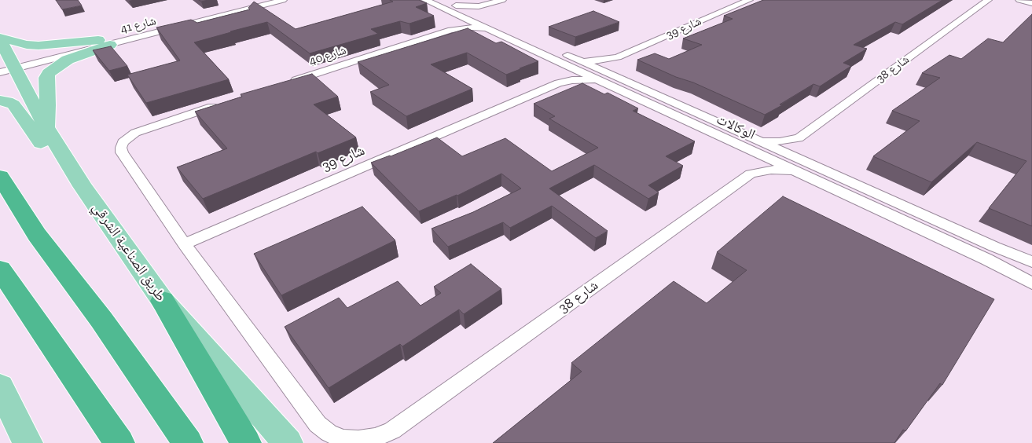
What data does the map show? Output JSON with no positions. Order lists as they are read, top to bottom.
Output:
{
  "streets": {
    "main road": ["طريق الصناعية الشرقي"],
    "street": [
      "شارع 41",
      "شارع 39",
      "شارع 40",
      "شارع 38",
      "الوكالات"
    ]
  },
  "crossings": [
    ["شارع 41", "طريق الصناعية الشرقي"],
    ["شارع 39", "شارع 38"],
    ["شارع 39", "الوكالات"],
    ["شارع 40", "الوكالات"],
    ["شارع 38", "الوكالات"]
  ]
}
